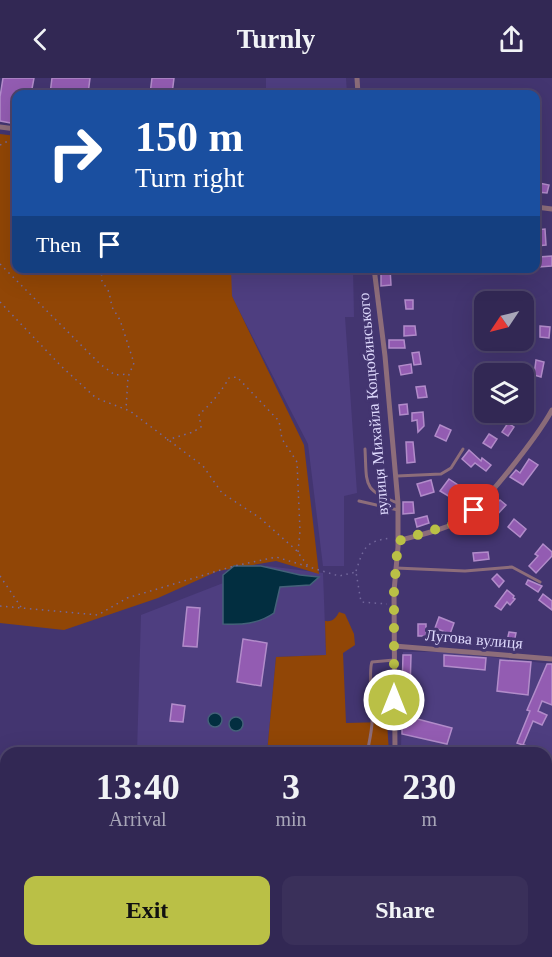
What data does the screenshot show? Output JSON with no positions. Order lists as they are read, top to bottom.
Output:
{
  "streets": {
    "street": ["вулиця Михайла Коцюбинського", "Лугова вулиця"]
  },
  "crossings": [
    ["вулиця Михайла Коцюбинського", "Лугова вулиця"]
  ],
  "north": "bottom left",
  "page": {
    "header": "Turnly",
    "turn": ["150 m", "Turn right"],
    "then": "Then",
    "eta": [
      "13:40",
      "Arrival",
      "3",
      "min",
      "230",
      "m"
    ],
    "buttons": ["Exit", "Share"]
  }
}
